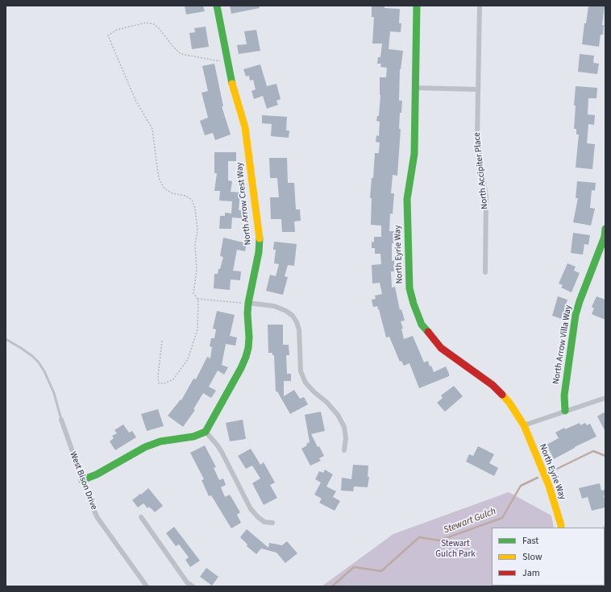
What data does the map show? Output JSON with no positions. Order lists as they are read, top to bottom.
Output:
{
  "streets": {
    "street": [
      "North Accipiter Place",
      "North Arrow Crest Way",
      "North Eyrie Way",
      "North Arrow Villa Way",
      "West Bison Drive"
    ]
  },
  "water": ["Stewart Gulch"],
  "parks": ["Stewart Gulch Park"],
  "legend": ["Fast", "Slow", "Jam"]
}
